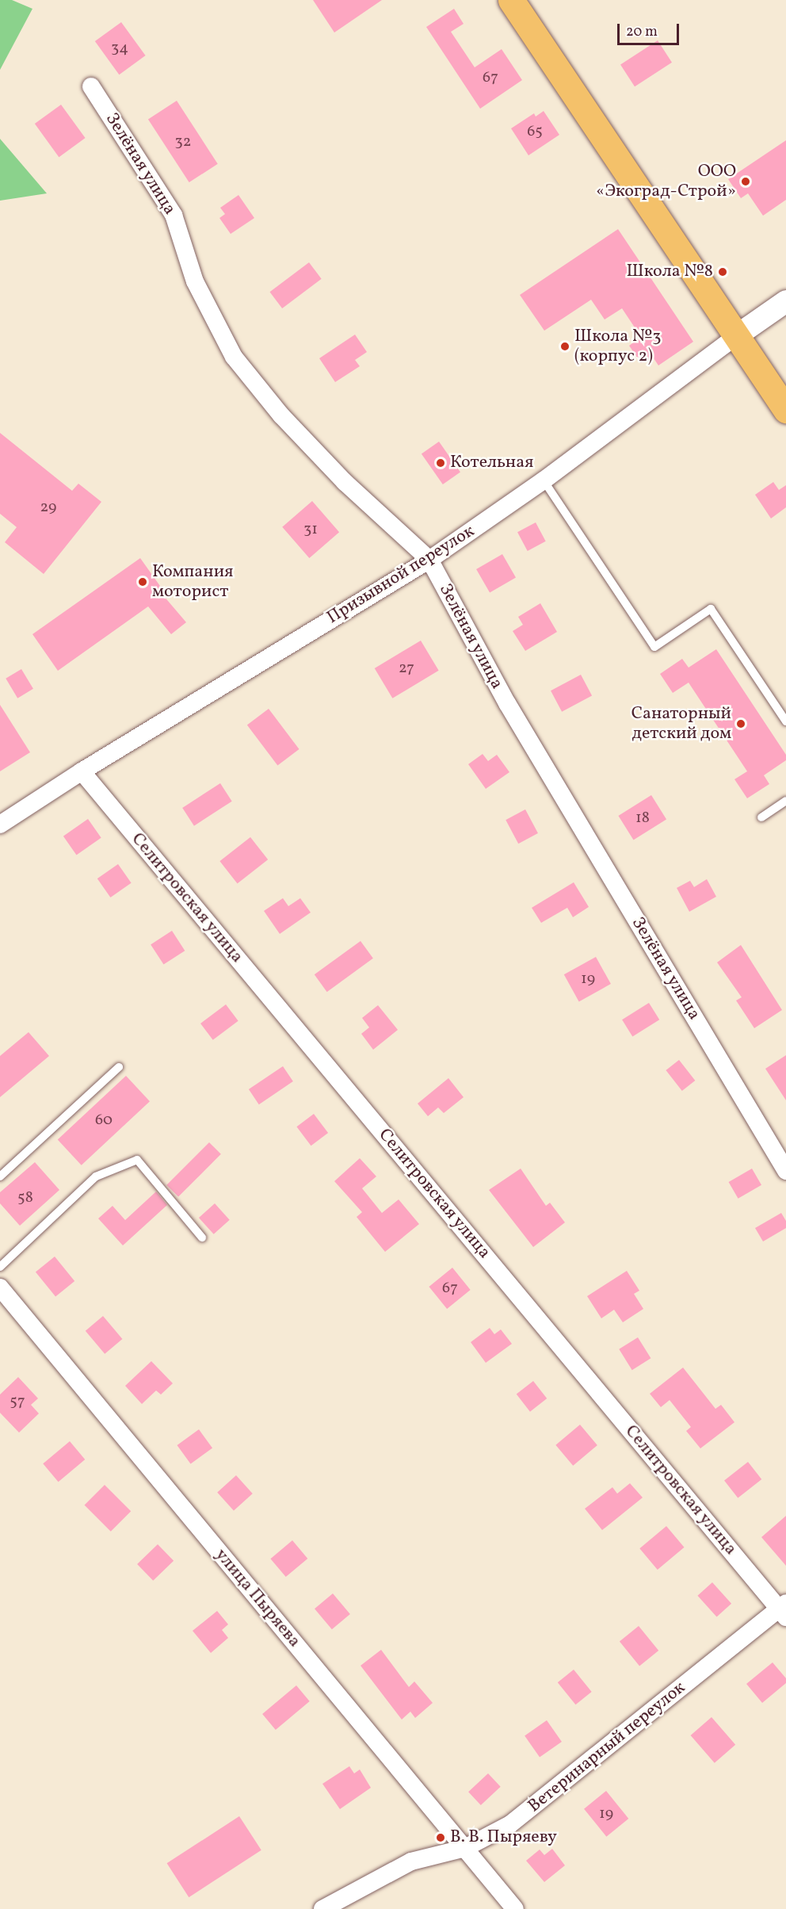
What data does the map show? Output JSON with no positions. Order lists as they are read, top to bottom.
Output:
{
  "streets": {
    "street": [
      "Зелёная улица",
      "Призывной переулок",
      "Селитровская улица",
      "улица Пыряева",
      "Ветеринарный переулок"
    ]
  },
  "crossings": [
    ["Зелёная улица", "Призывной переулок"],
    ["Призывной переулок", "Селитровская улица"],
    ["Селитровская улица", "Ветеринарный переулок"],
    ["улица Пыряева", "Ветеринарный переулок"]
  ],
  "places": [
    "ООО «Экоград-Строй»",
    "Школа №8",
    "Школа №3 (корпус 2)",
    "Котельная",
    "Компания моторист",
    "Санаторный детский дом",
    "В. В. Пыряеву"
  ],
  "house_numbers": [
    "34",
    "67",
    "65",
    "32",
    "29",
    "31",
    "27",
    "18",
    "19",
    "60",
    "58",
    "67",
    "57",
    "19"
  ],
  "scale_bar": "20 m"
}
